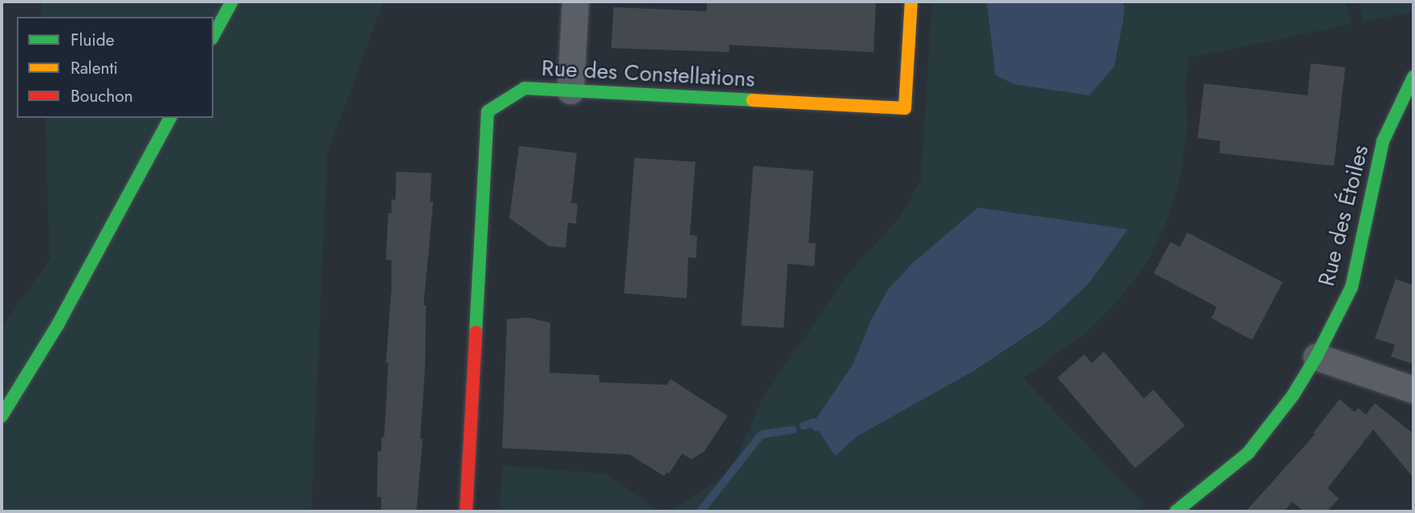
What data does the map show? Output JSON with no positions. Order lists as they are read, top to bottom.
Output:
{
  "streets": {
    "street": ["Rue des Constellations", "Rue des Étoiles"]
  },
  "legend": ["Fluide", "Ralenti", "Bouchon"]
}
